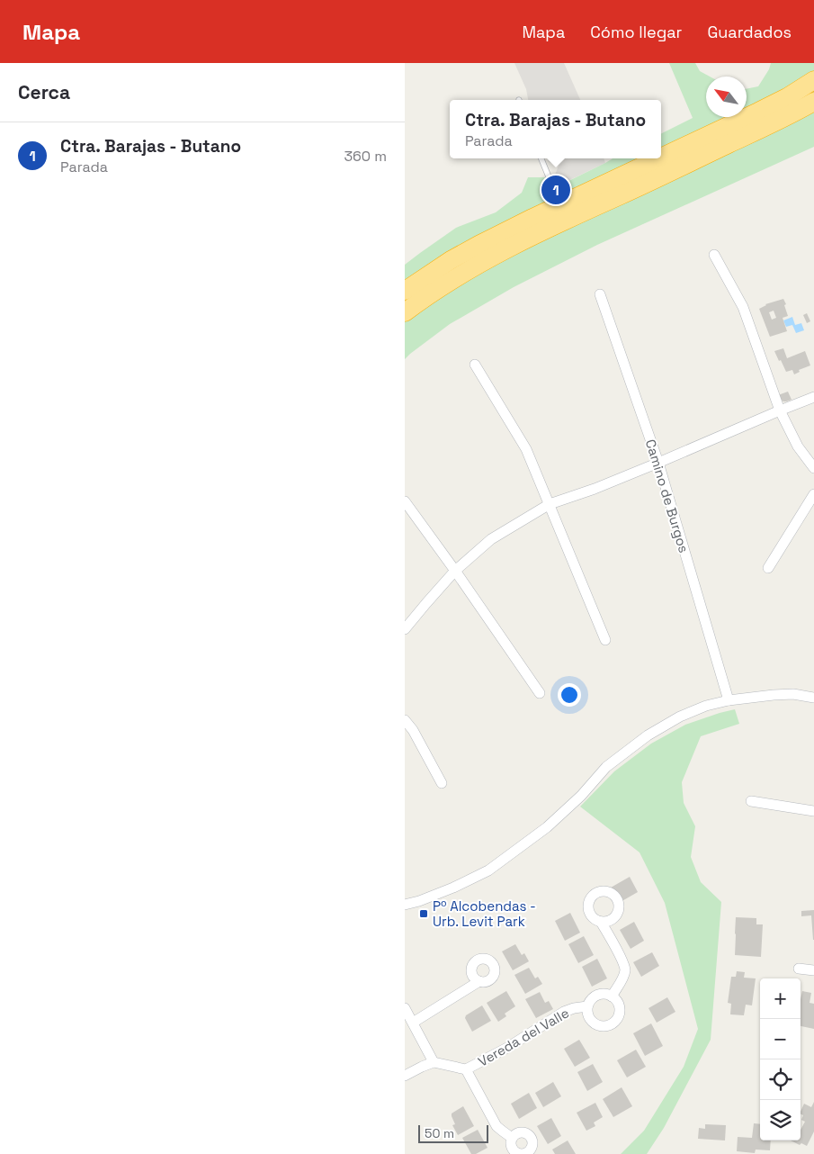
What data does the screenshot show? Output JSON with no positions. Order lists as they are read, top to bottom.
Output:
{
  "streets": {
    "street": ["Camino de Burgos", "Vereda del Valle"]
  },
  "places": {
    "transit": ["Pº Alcobendas - Urb. Levit Park"]
  },
  "scale_bar": "50 m",
  "north": "top left",
  "page": {
    "header": "Mapa",
    "nav": ["Mapa", "Cómo llegar", "Guardados"],
    "heading": "Cerca",
    "popup": ["Ctra. Barajas - Butano", "Parada"],
    "list": [
      {
        "mark": "1",
        "name": "Ctra. Barajas - Butano",
        "note": "Parada",
        "value": "360 m"
      }
    ],
    "pins": "1",
    "map_buttons": ["+", "−"],
    "scale": "50 m"
  }
}
